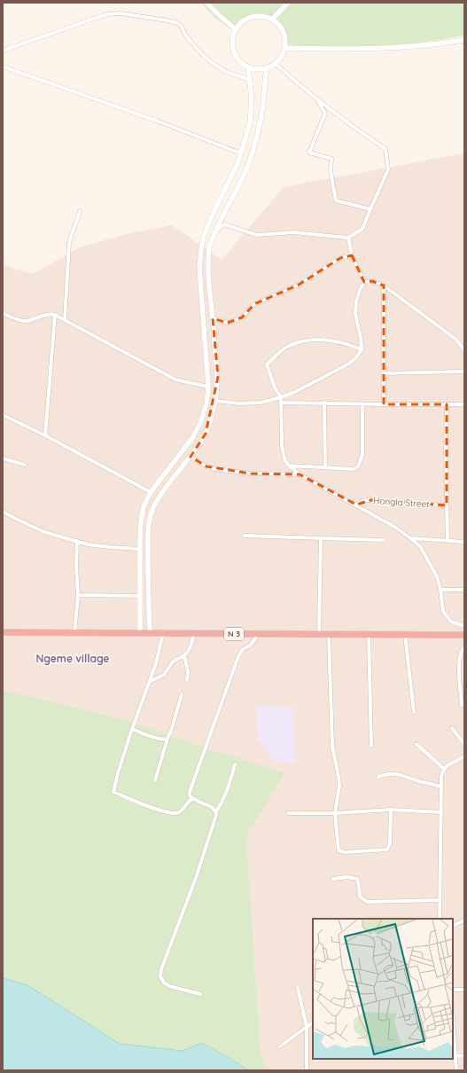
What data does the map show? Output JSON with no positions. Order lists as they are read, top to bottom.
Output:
{
  "streets": {
    "highway": ["N 3"],
    "street": ["Hongla Street"]
  },
  "districts": ["Ngeme village"]
}
